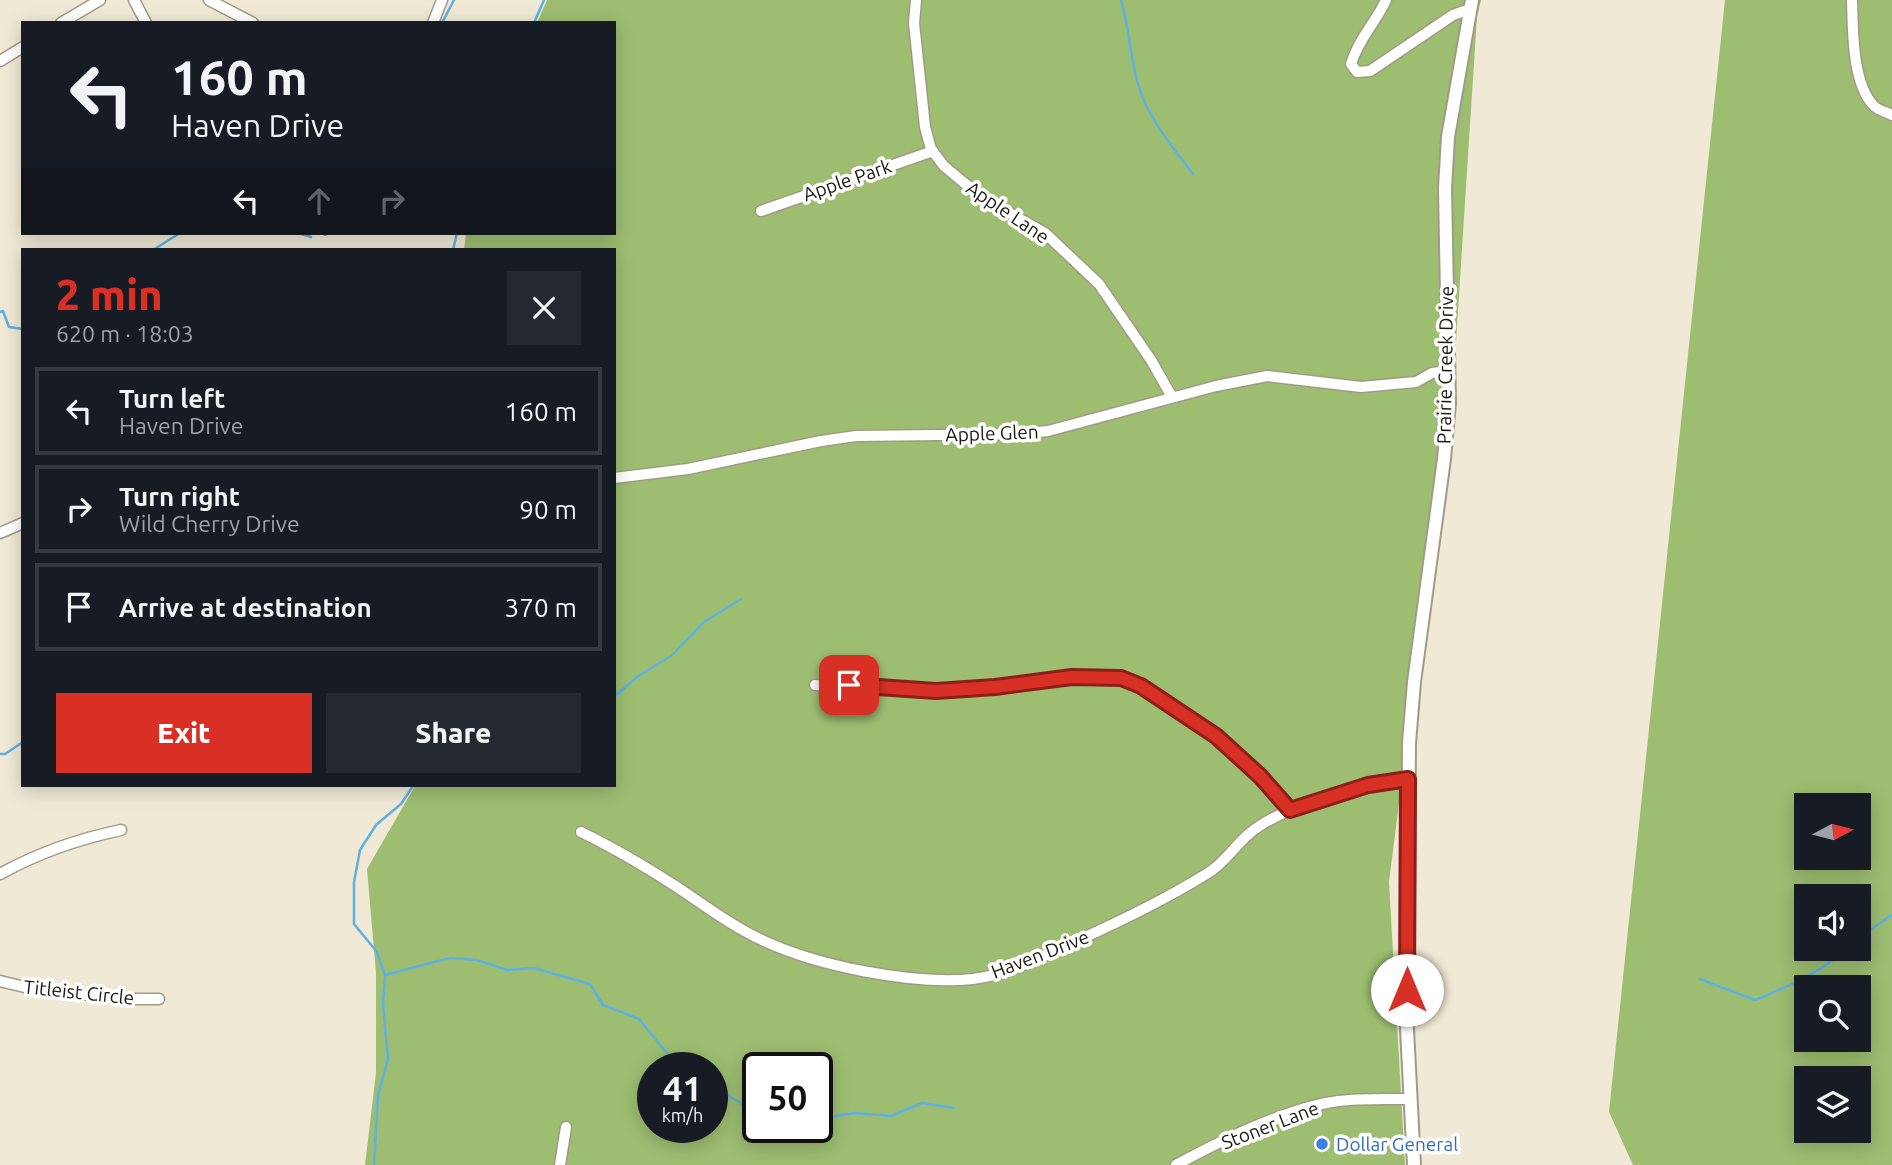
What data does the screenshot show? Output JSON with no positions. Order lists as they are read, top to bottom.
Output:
{
  "streets": {
    "main road": ["Prairie Creek Drive"],
    "street": [
      "Apple Park",
      "Apple Lane",
      "Apple Glen",
      "Haven Drive",
      "Titleist Circle",
      "Stoner Lane"
    ]
  },
  "crossings": [
    ["Apple Park", "Apple Lane"],
    ["Apple Lane", "Apple Glen"],
    ["Prairie Creek Drive", "Apple Glen"],
    ["Prairie Creek Drive", "Haven Drive"],
    ["Prairie Creek Drive", "Stoner Lane"]
  ],
  "places": ["Dollar General"],
  "north": "right",
  "page": {
    "turn": ["160 m", "Haven Drive"],
    "heading": ["2 min", "620 m · 18:03"],
    "list": [
      {
        "name": "Turn left",
        "note": "Haven Drive",
        "value": "160 m"
      },
      {
        "name": "Turn right",
        "note": "Wild Cherry Drive",
        "value": "90 m"
      },
      {
        "name": "Arrive at destination",
        "value": "370 m"
      }
    ],
    "buttons": ["Exit", "Share"],
    "speed": "41 km/h",
    "limit": "50"
  }
}
